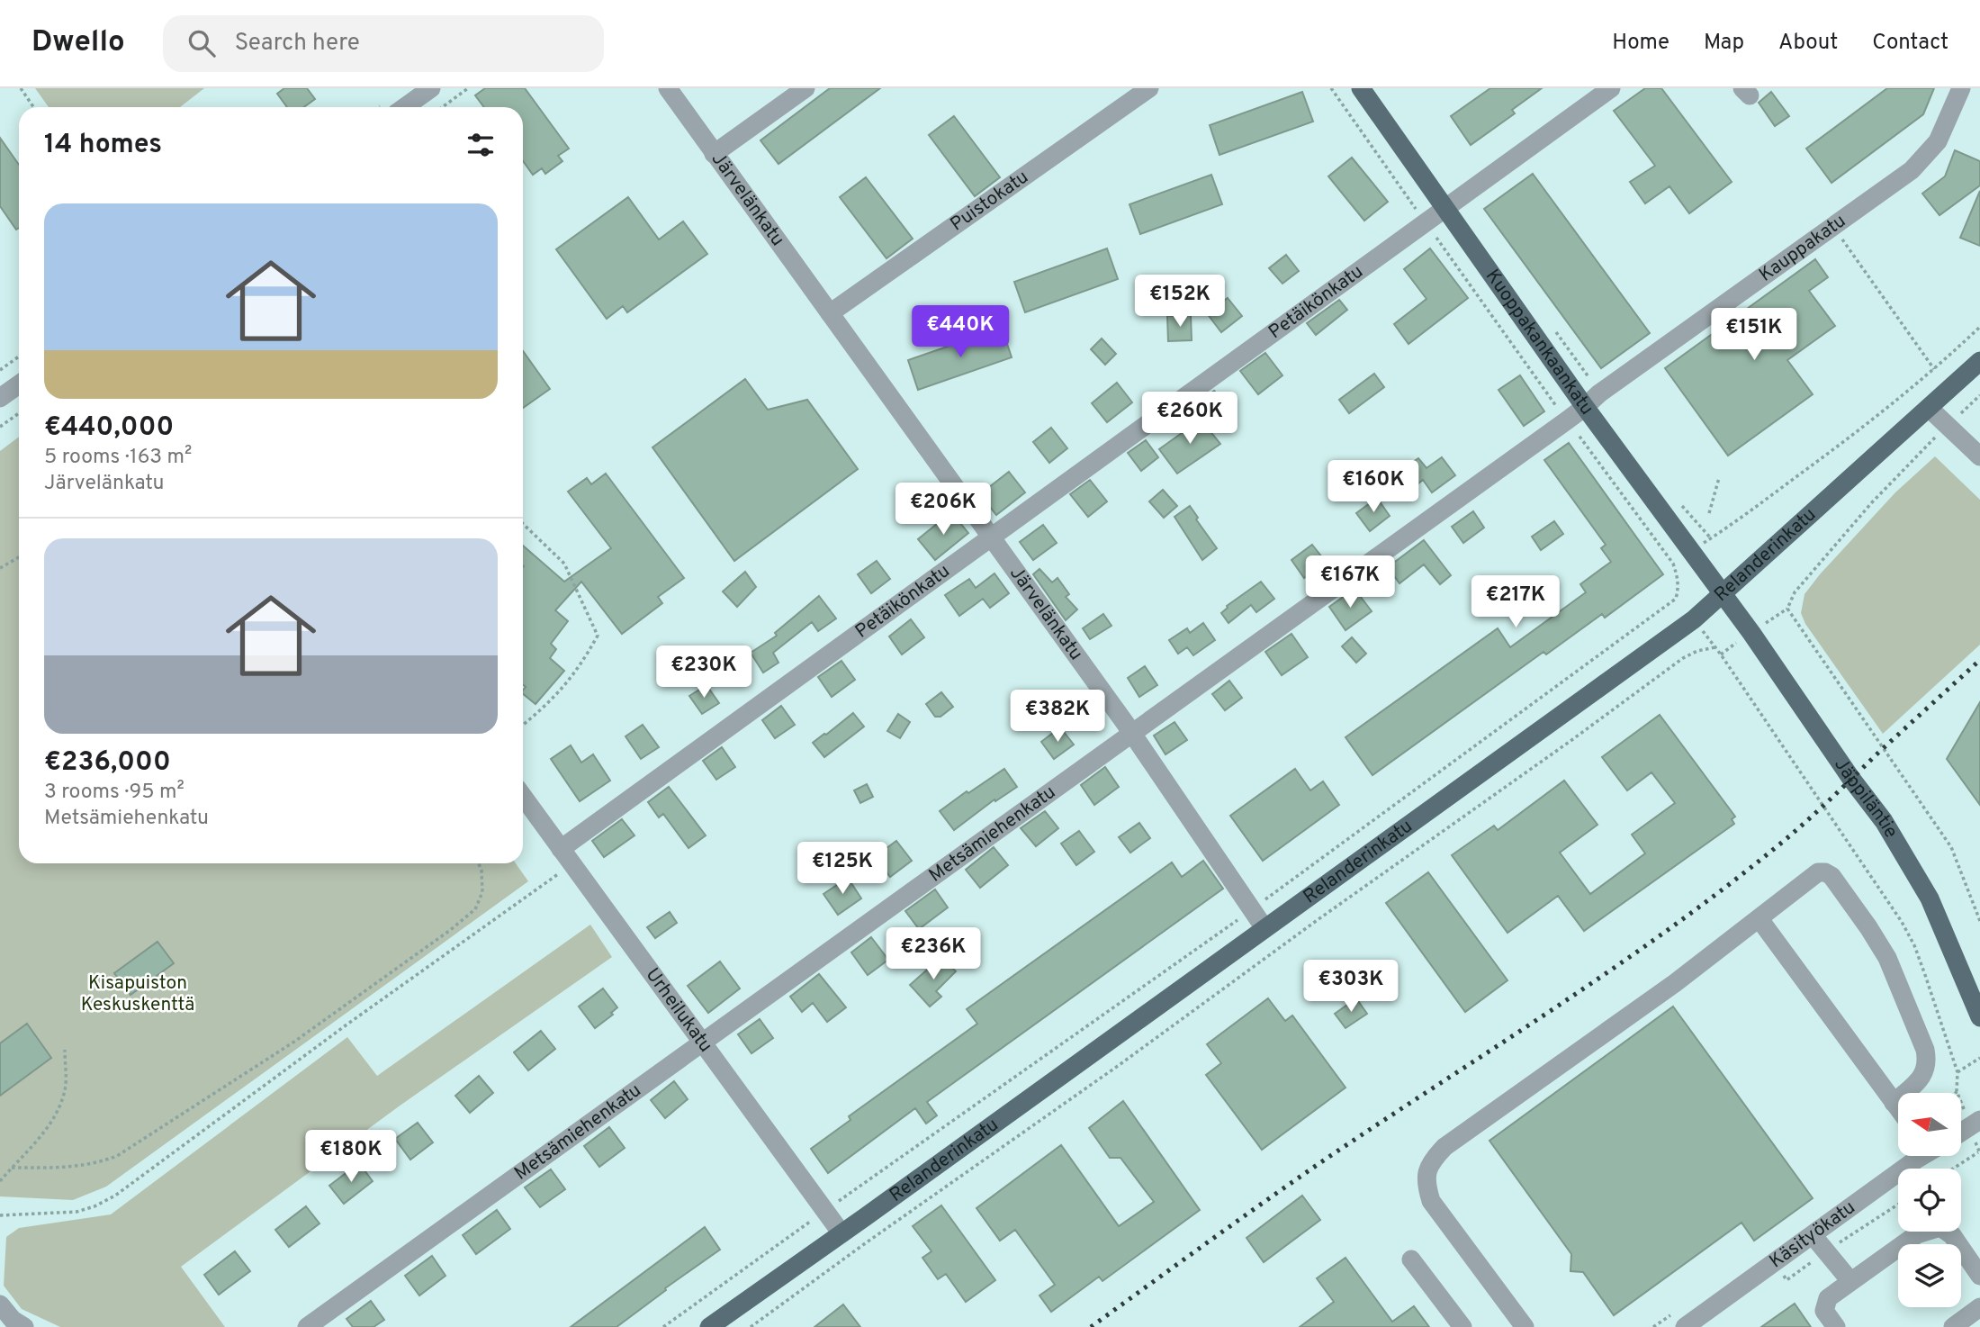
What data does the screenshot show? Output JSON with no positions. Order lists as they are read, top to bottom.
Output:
{
  "streets": {
    "main road": ["Kuoppakankaankatu", "Relanderinkatu", "Jäppiläntie"],
    "street": [
      "Järvelänkatu",
      "Puistokatu",
      "Kauppakatu",
      "Petäikönkatu",
      "Metsämiehenkatu",
      "Urheilukatu",
      "Käsityökatu"
    ]
  },
  "crossings": [
    ["Järvelänkatu", "Puistokatu"],
    ["Järvelänkatu", "Petäikönkatu"],
    ["Järvelänkatu", "Relanderinkatu"],
    ["Järvelänkatu", "Metsämiehenkatu"],
    ["Kauppakatu", "Kuoppakankaankatu"],
    ["Kauppakatu", "Metsämiehenkatu"],
    ["Petäikönkatu", "Kuoppakankaankatu"],
    ["Petäikönkatu", "Urheilukatu"],
    ["Kuoppakankaankatu", "Relanderinkatu"],
    ["Kuoppakankaankatu", "Jäppiläntie"],
    ["Kuoppakankaankatu", "Metsämiehenkatu"],
    ["Relanderinkatu", "Jäppiläntie"],
    ["Relanderinkatu", "Urheilukatu"],
    ["Metsämiehenkatu", "Urheilukatu"]
  ],
  "parks": ["Kisapuiston Keskuskenttä"],
  "north": "left",
  "page": {
    "header": "Dwello",
    "search": "Search here",
    "nav": [
      "Home",
      "Map",
      "About",
      "Contact"
    ],
    "heading": "14 homes",
    "list": [
      {
        "name": "€440,000",
        "note": "5 rooms · 163 m² · Järvelänkatu"
      },
      {
        "name": "€236,000",
        "note": "3 rooms · 95 m² · Metsämiehenkatu"
      }
    ],
    "price": [
      "€152K",
      "€440K",
      "€151K",
      "€260K",
      "€160K",
      "€206K",
      "€167K",
      "€217K",
      "€230K",
      "€382K",
      "€125K",
      "€236K",
      "€303K",
      "€180K"
    ]
  }
}
